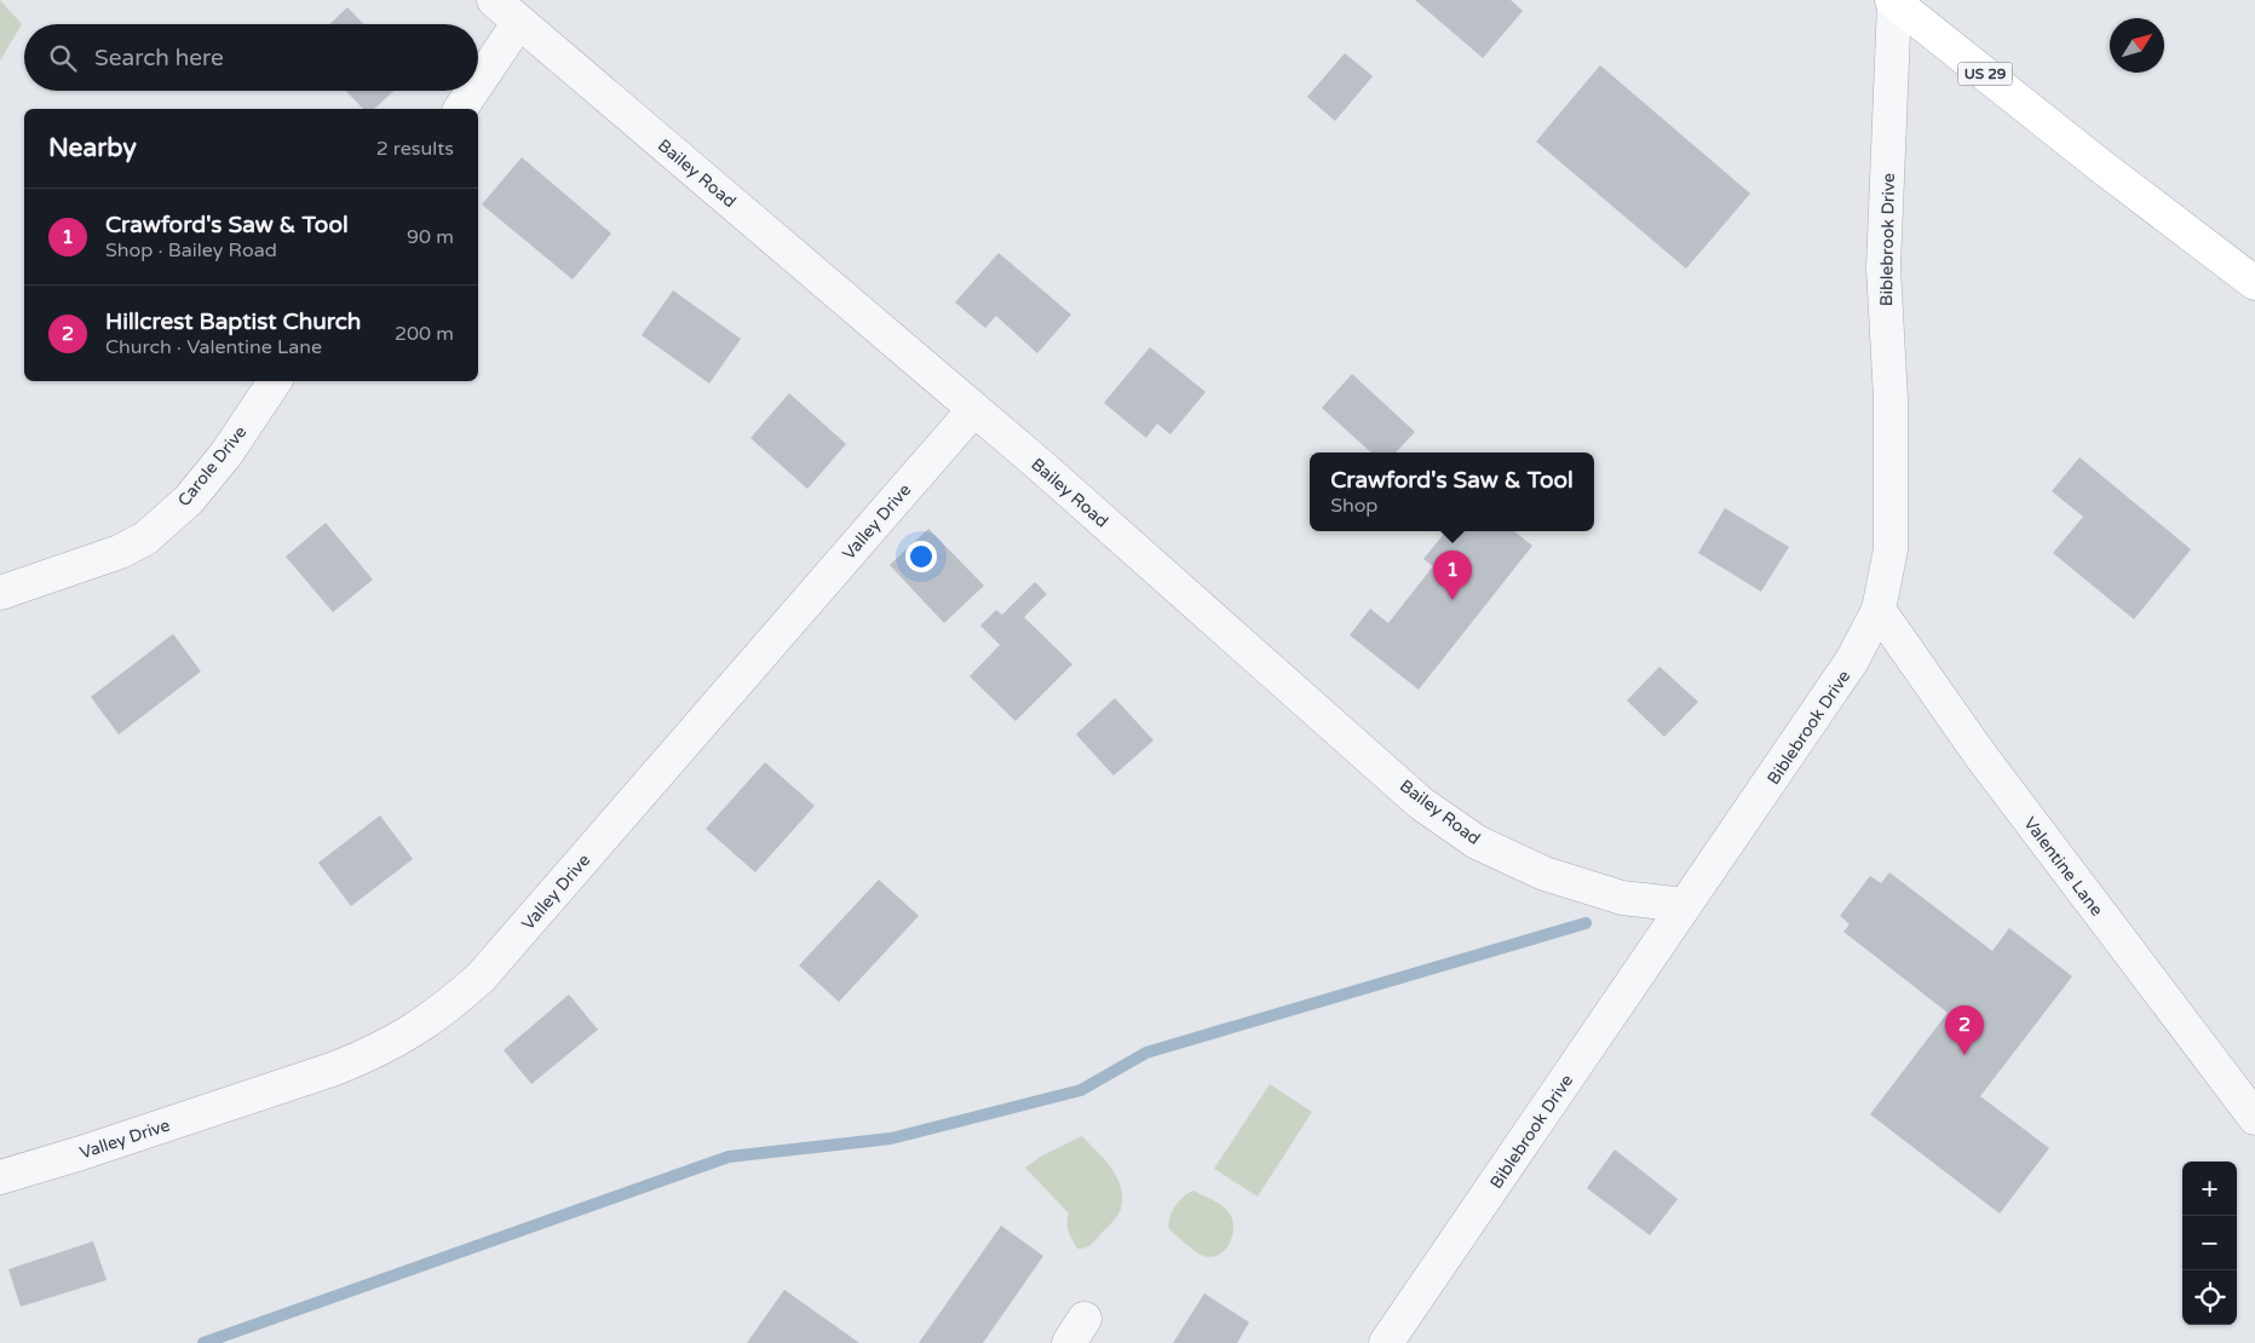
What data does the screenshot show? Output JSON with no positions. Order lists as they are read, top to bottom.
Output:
{
  "streets": {
    "main road": ["US 29"],
    "street": [
      "Bailey Road",
      "Biblebrook Drive",
      "Carole Drive",
      "Valley Drive",
      "Valentine Lane"
    ]
  },
  "crossings": [
    ["US 29", "Biblebrook Drive"],
    ["Bailey Road", "Biblebrook Drive"],
    ["Bailey Road", "Valley Drive"],
    ["Biblebrook Drive", "Valentine Lane"]
  ],
  "north": "top right",
  "page": {
    "search": "Search here",
    "heading": ["Nearby", "2 results"],
    "list": [
      {
        "mark": "1",
        "name": "Crawford's Saw & Tool",
        "note": "Shop · Bailey Road",
        "value": "90 m"
      },
      {
        "mark": "2",
        "name": "Hillcrest Baptist Church",
        "note": "Church · Valentine Lane",
        "value": "200 m"
      }
    ],
    "popup": ["Crawford's Saw & Tool", "Shop"],
    "pins": ["1", "2"],
    "map_buttons": ["+", "−"]
  }
}
